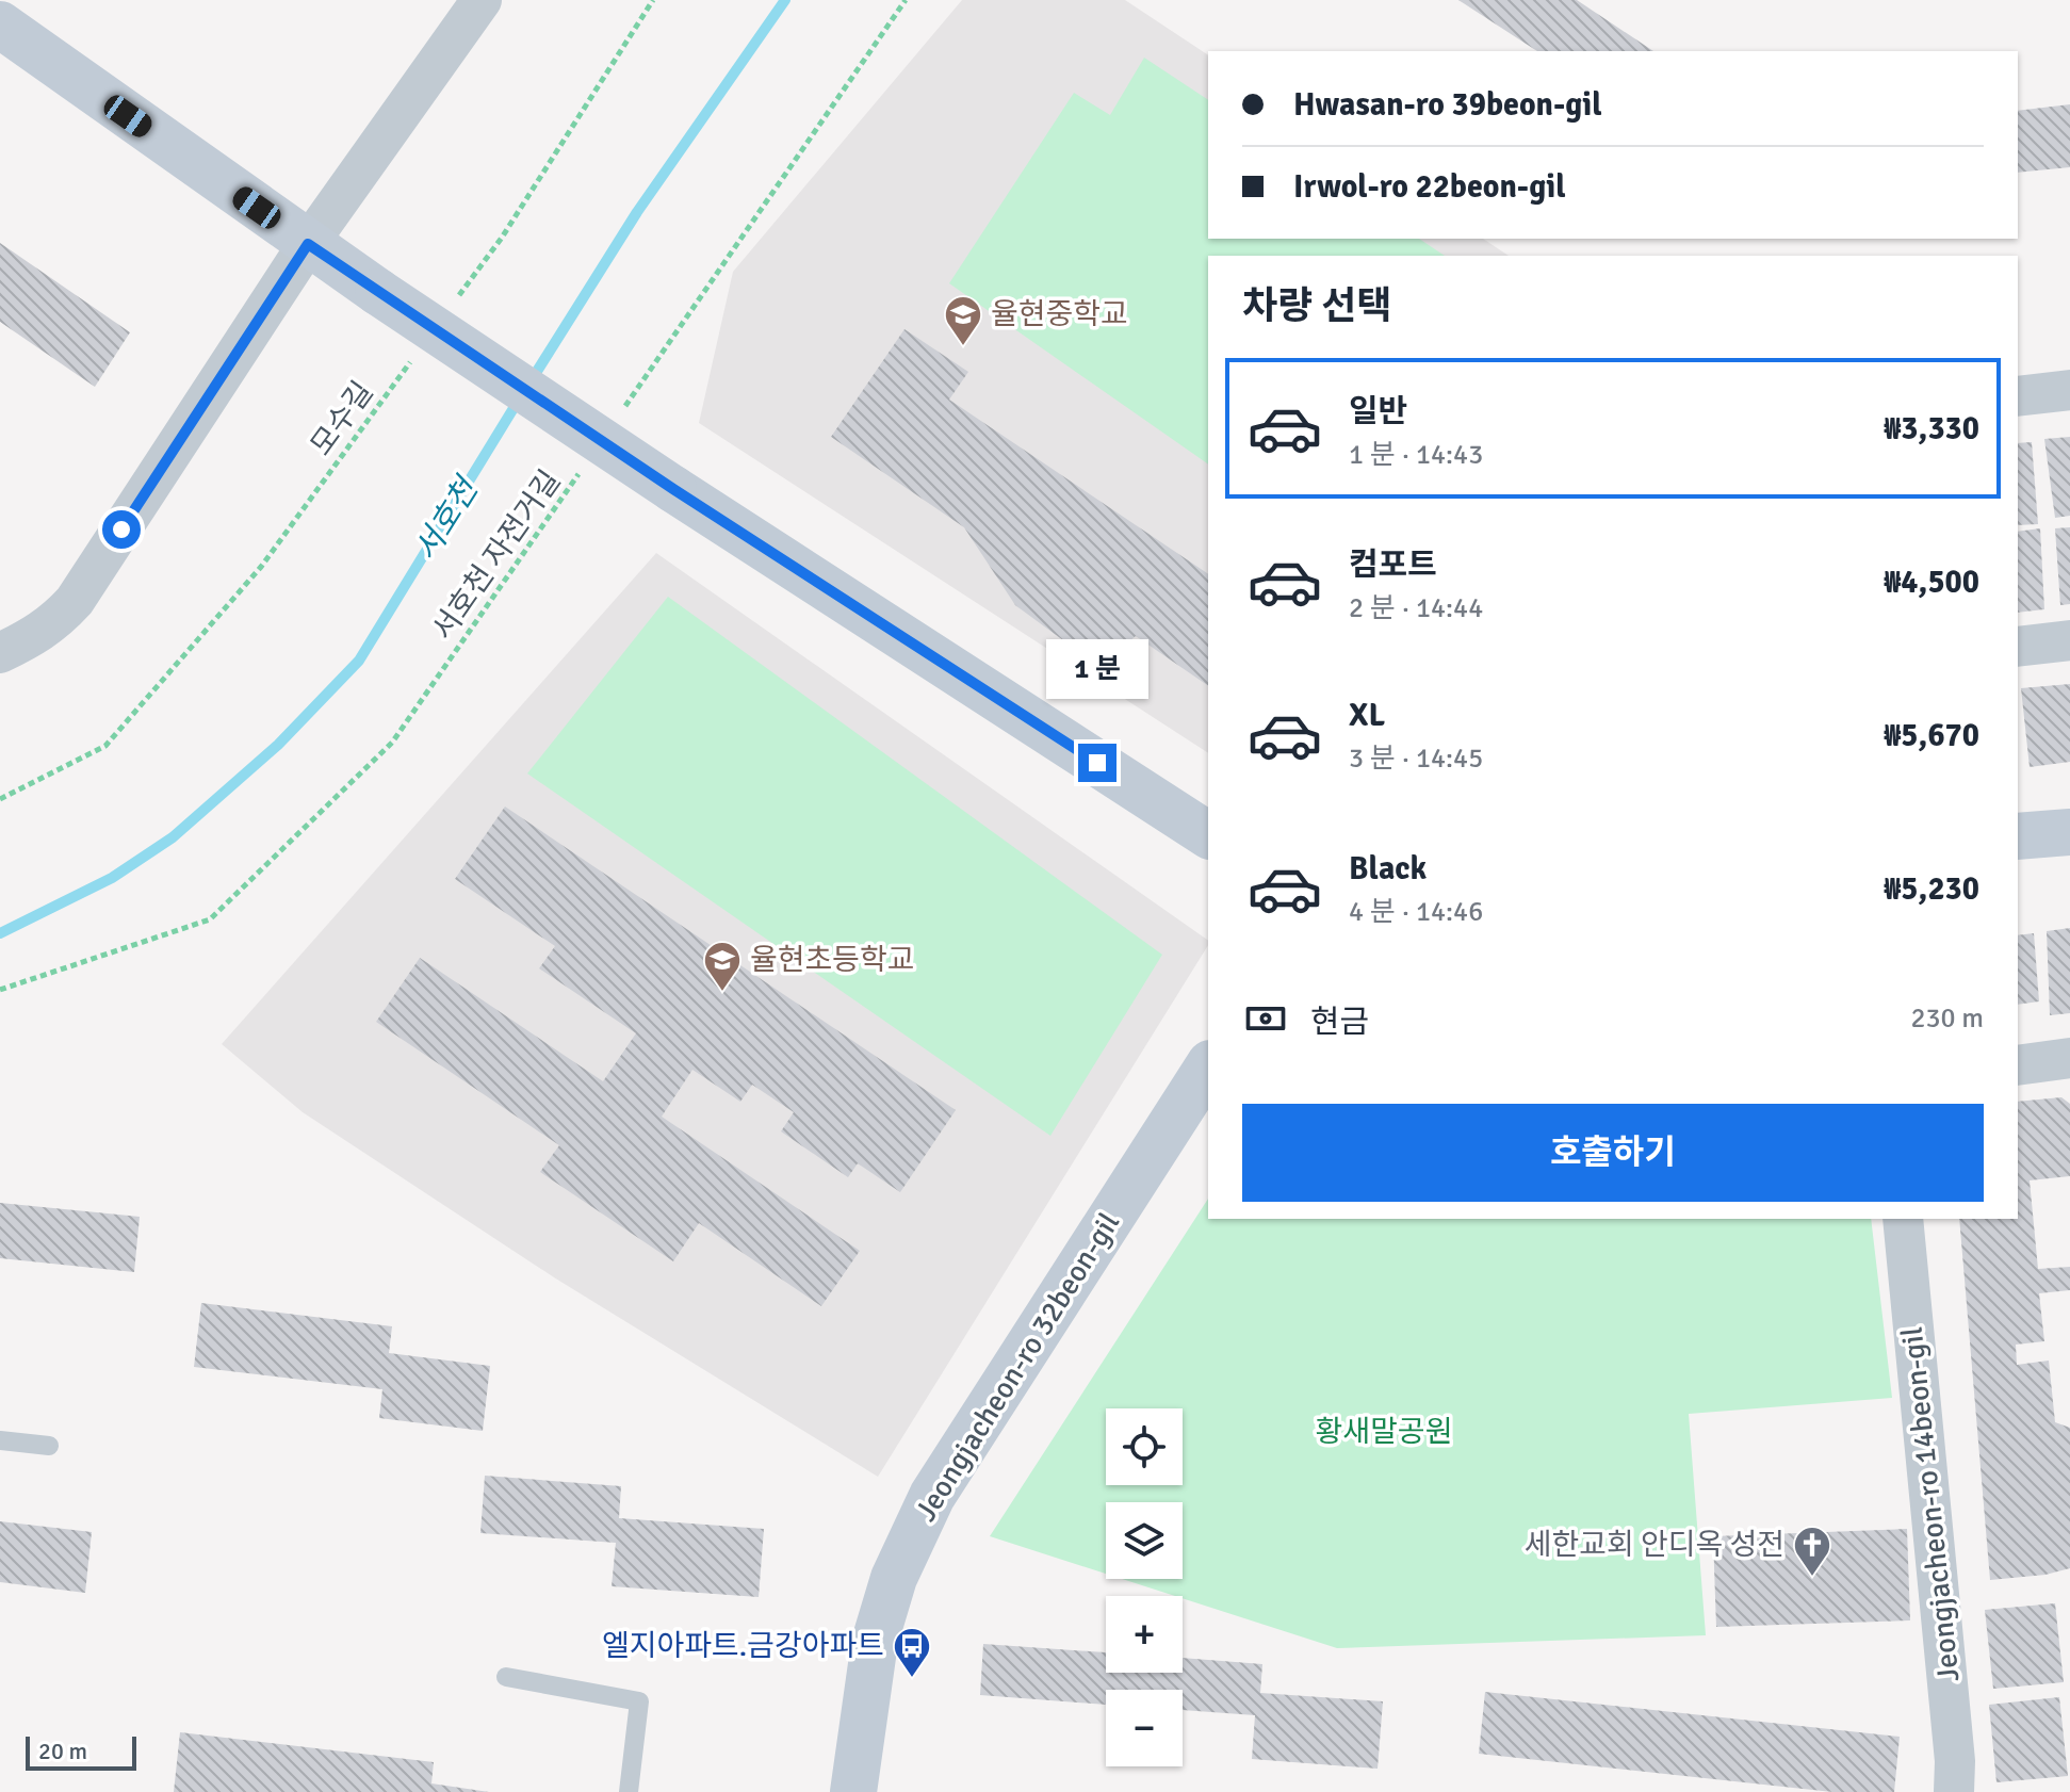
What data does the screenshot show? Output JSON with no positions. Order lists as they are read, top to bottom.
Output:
{
  "streets": {
    "street": ["Jeongjacheon-ro 32beon-gil", "Jeongjacheon-ro 14beon-gil"],
    "path": ["모수길", "서호천 자전거길"]
  },
  "water": ["서호천"],
  "parks": ["황새말공원"],
  "places": {
    "school or university": ["율현중학교", "율현초등학교"],
    "church": ["세한교회 안디옥 성전"],
    "bus stop": ["엘지아파트.금강아파트"]
  },
  "scale_bar": "20 m",
  "page": {
    "banner": ["Hwasan-ro 39beon-gil", "Irwol-ro 22beon-gil"],
    "heading": "차량 선택",
    "list": [
      {
        "name": "일반",
        "note": "1 분 · 14:43",
        "value": "₩3,330"
      },
      {
        "name": "컴포트",
        "note": "2 분 · 14:44",
        "value": "₩4,500"
      },
      {
        "name": "XL",
        "note": "3 분 · 14:45",
        "value": "₩5,670"
      },
      {
        "name": "Black",
        "note": "4 분 · 14:46",
        "value": "₩5,230"
      }
    ],
    "bubble": "1 분",
    "pay": ["현금", "230 m"],
    "buttons": "호출하기",
    "map_buttons": ["+", "−"],
    "scale": "20 m"
  }
}
